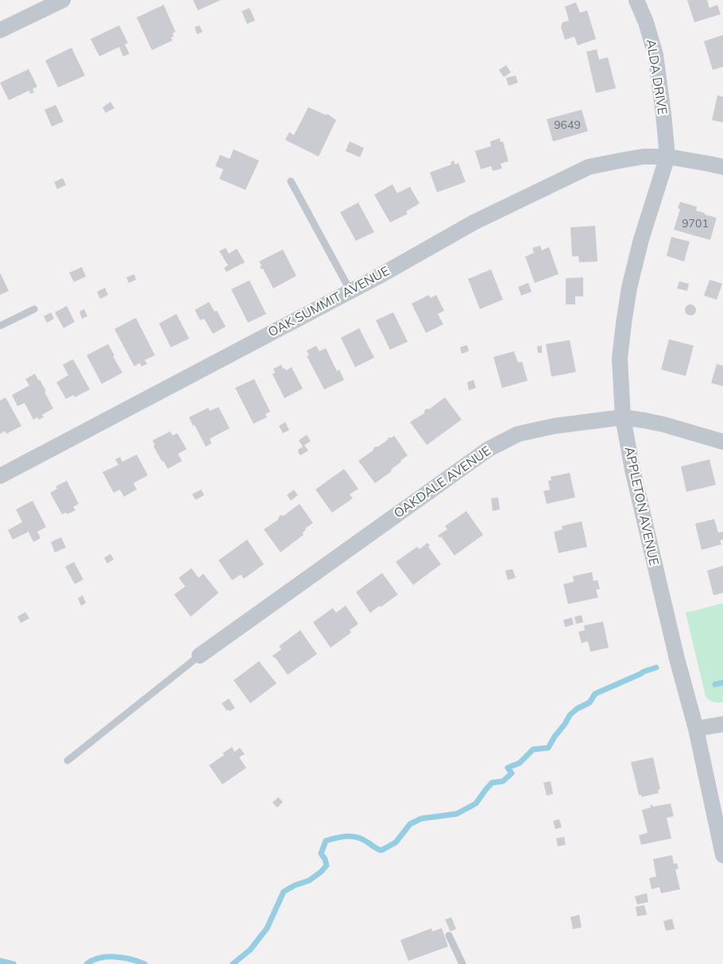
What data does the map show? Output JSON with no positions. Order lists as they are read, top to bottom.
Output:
{
  "streets": {
    "street": [
      "ALDA DRIVE",
      "OAK SUMMIT AVENUE",
      "OAKDALE AVENUE",
      "APPLETON AVENUE"
    ]
  },
  "crossings": [
    ["ALDA DRIVE", "OAK SUMMIT AVENUE"],
    ["ALDA DRIVE", "APPLETON AVENUE"],
    ["OAK SUMMIT AVENUE", "APPLETON AVENUE"],
    ["OAKDALE AVENUE", "APPLETON AVENUE"]
  ],
  "house_numbers": ["9649", "9701"]
}
